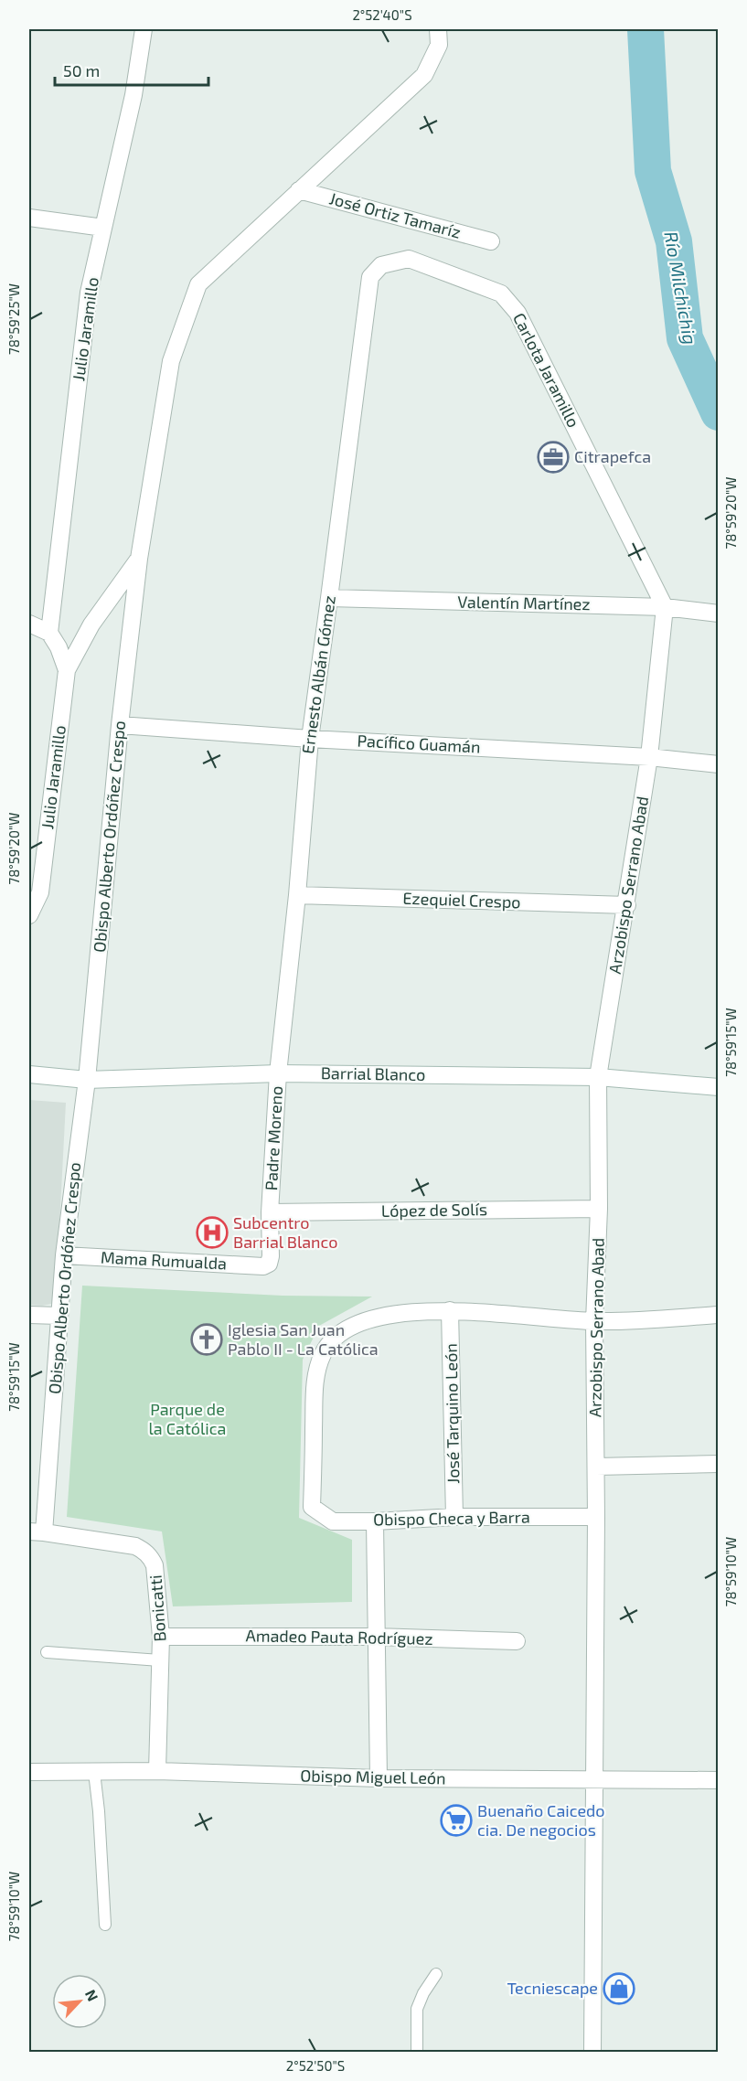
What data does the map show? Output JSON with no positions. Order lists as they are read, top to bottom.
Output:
{
  "streets": {
    "street": [
      "José Ortiz Tamaríz",
      "Julio Jaramillo",
      "Carlota Jaramillo",
      "Valentín Martínez",
      "Ernesto Albán Gómez",
      "Pacífico Guamán",
      "Obispo Alberto Ordóñez Crespo",
      "Arzobispo Serrano Abad",
      "Ezequiel Crespo",
      "Barrial Blanco",
      "Padre Moreno",
      "López de Solís",
      "Mama Rumualda",
      "José Tarquino León",
      "Obispo Checa y Barra",
      "Bonicatti",
      "Amadeo Pauta Rodríguez",
      "Obispo Miguel León"
    ]
  },
  "crossings": [
    ["José Ortiz Tamaríz", "Obispo Alberto Ordóñez Crespo"],
    ["Julio Jaramillo", "Obispo Alberto Ordóñez Crespo"],
    ["Carlota Jaramillo", "Valentín Martínez"],
    ["Carlota Jaramillo", "Ernesto Albán Gómez"],
    ["Carlota Jaramillo", "Arzobispo Serrano Abad"],
    ["Valentín Martínez", "Ernesto Albán Gómez"],
    ["Valentín Martínez", "Arzobispo Serrano Abad"],
    ["Ernesto Albán Gómez", "Pacífico Guamán"],
    ["Ernesto Albán Gómez", "Ezequiel Crespo"],
    ["Ernesto Albán Gómez", "Barrial Blanco"],
    ["Ernesto Albán Gómez", "Padre Moreno"],
    ["Pacífico Guamán", "Obispo Alberto Ordóñez Crespo"],
    ["Pacífico Guamán", "Arzobispo Serrano Abad"],
    ["Obispo Alberto Ordóñez Crespo", "Barrial Blanco"],
    ["Obispo Alberto Ordóñez Crespo", "Mama Rumualda"],
    ["Obispo Alberto Ordóñez Crespo", "Bonicatti"],
    ["Arzobispo Serrano Abad", "Ezequiel Crespo"],
    ["Arzobispo Serrano Abad", "Barrial Blanco"],
    ["Arzobispo Serrano Abad", "López de Solís"],
    ["Arzobispo Serrano Abad", "Obispo Checa y Barra"],
    ["Arzobispo Serrano Abad", "Obispo Miguel León"],
    ["Barrial Blanco", "Padre Moreno"],
    ["Padre Moreno", "López de Solís"],
    ["Padre Moreno", "Mama Rumualda"],
    ["José Tarquino León", "Obispo Checa y Barra"],
    ["Bonicatti", "Amadeo Pauta Rodríguez"],
    ["Bonicatti", "Obispo Miguel León"]
  ],
  "water": ["Río Milchichig"],
  "parks": ["Parque de la Católica"],
  "places": {
    "office": ["Citrapefca"],
    "hospital": ["Subcentro Barrial Blanco"],
    "church": ["Iglesia San Juan Pablo II - La Católica"],
    "supermarket": ["Buenaño Caicedo cia. De negocios"],
    "shop": ["Tecniescape"]
  },
  "scale_bar": "50 m",
  "north": "top right",
  "coordinates": [
    "2°52'40\"S",
    "78°59'25\"W",
    "78°59'20\"W",
    "78°59'15\"W",
    "78°59'10\"W",
    "2°52'50\"S"
  ]
}
